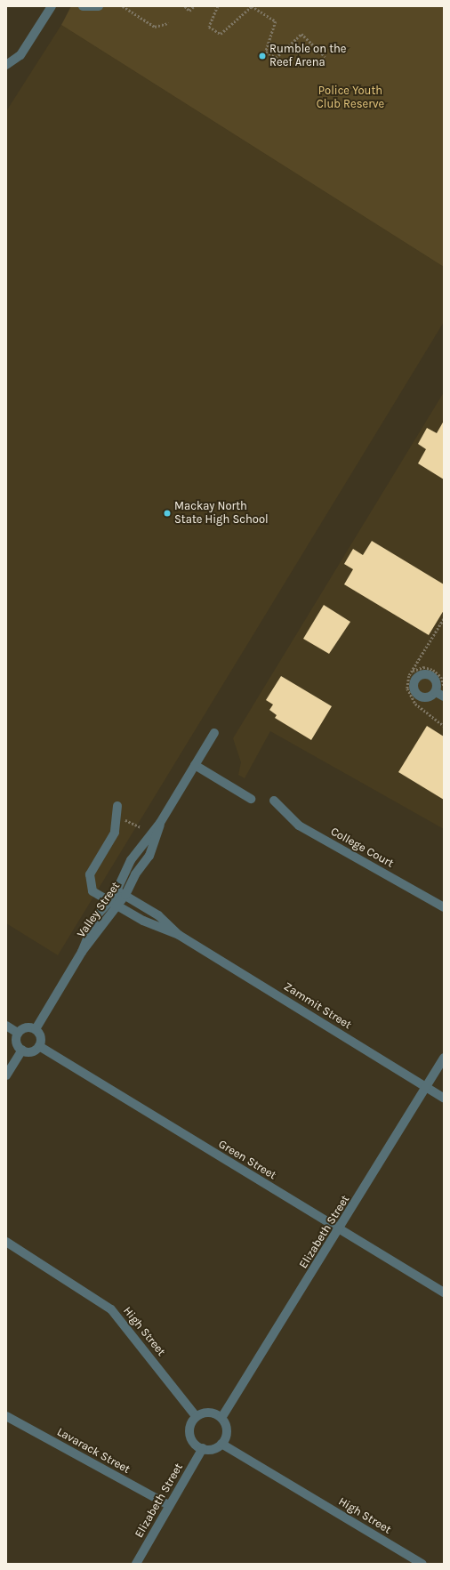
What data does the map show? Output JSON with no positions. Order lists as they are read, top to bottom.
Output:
{
  "streets": {
    "street": [
      "College Court",
      "Valley Street",
      "Zammit Street",
      "Green Street",
      "Elizabeth Street",
      "High Street",
      "Lavarack Street"
    ]
  },
  "crossings": [
    ["Valley Street", "Zammit Street"],
    ["Valley Street", "Green Street"],
    ["Zammit Street", "Elizabeth Street"],
    ["Green Street", "Elizabeth Street"],
    ["Elizabeth Street", "High Street"],
    ["Elizabeth Street", "Lavarack Street"]
  ],
  "parks": ["Police Youth Club Reserve"],
  "places": ["Rumble on the Reef Arena", "Mackay North State High School"]
}
